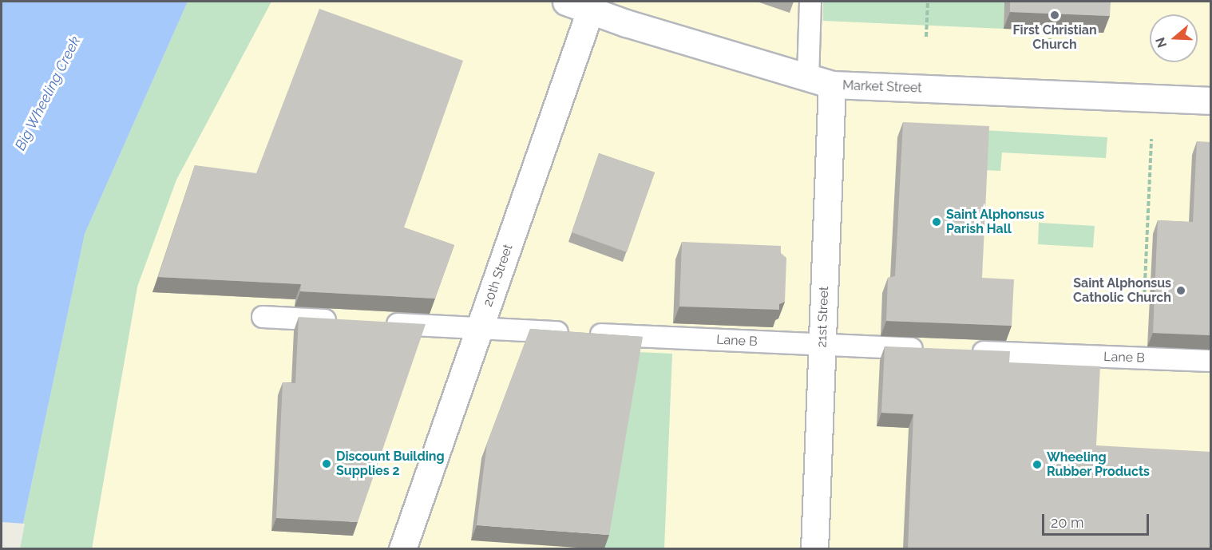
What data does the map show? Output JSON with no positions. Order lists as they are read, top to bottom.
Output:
{
  "streets": {
    "street": ["Market Street", "20th Street", "21st Street"],
    "lane": ["Lane B"]
  },
  "crossings": [
    ["Market Street", "20th Street"],
    ["Market Street", "21st Street"],
    ["20th Street", "Lane B"],
    ["21st Street", "Lane B"]
  ],
  "water": ["Big Wheeling Creek"],
  "places": [
    "First Christian Church",
    "Saint Alphonsus Parish Hall",
    "Saint Alphonsus Catholic Church",
    "Discount Building Supplies 2",
    "Wheeling Rubber Products"
  ],
  "scale_bar": "20 m",
  "north": "left"
}
